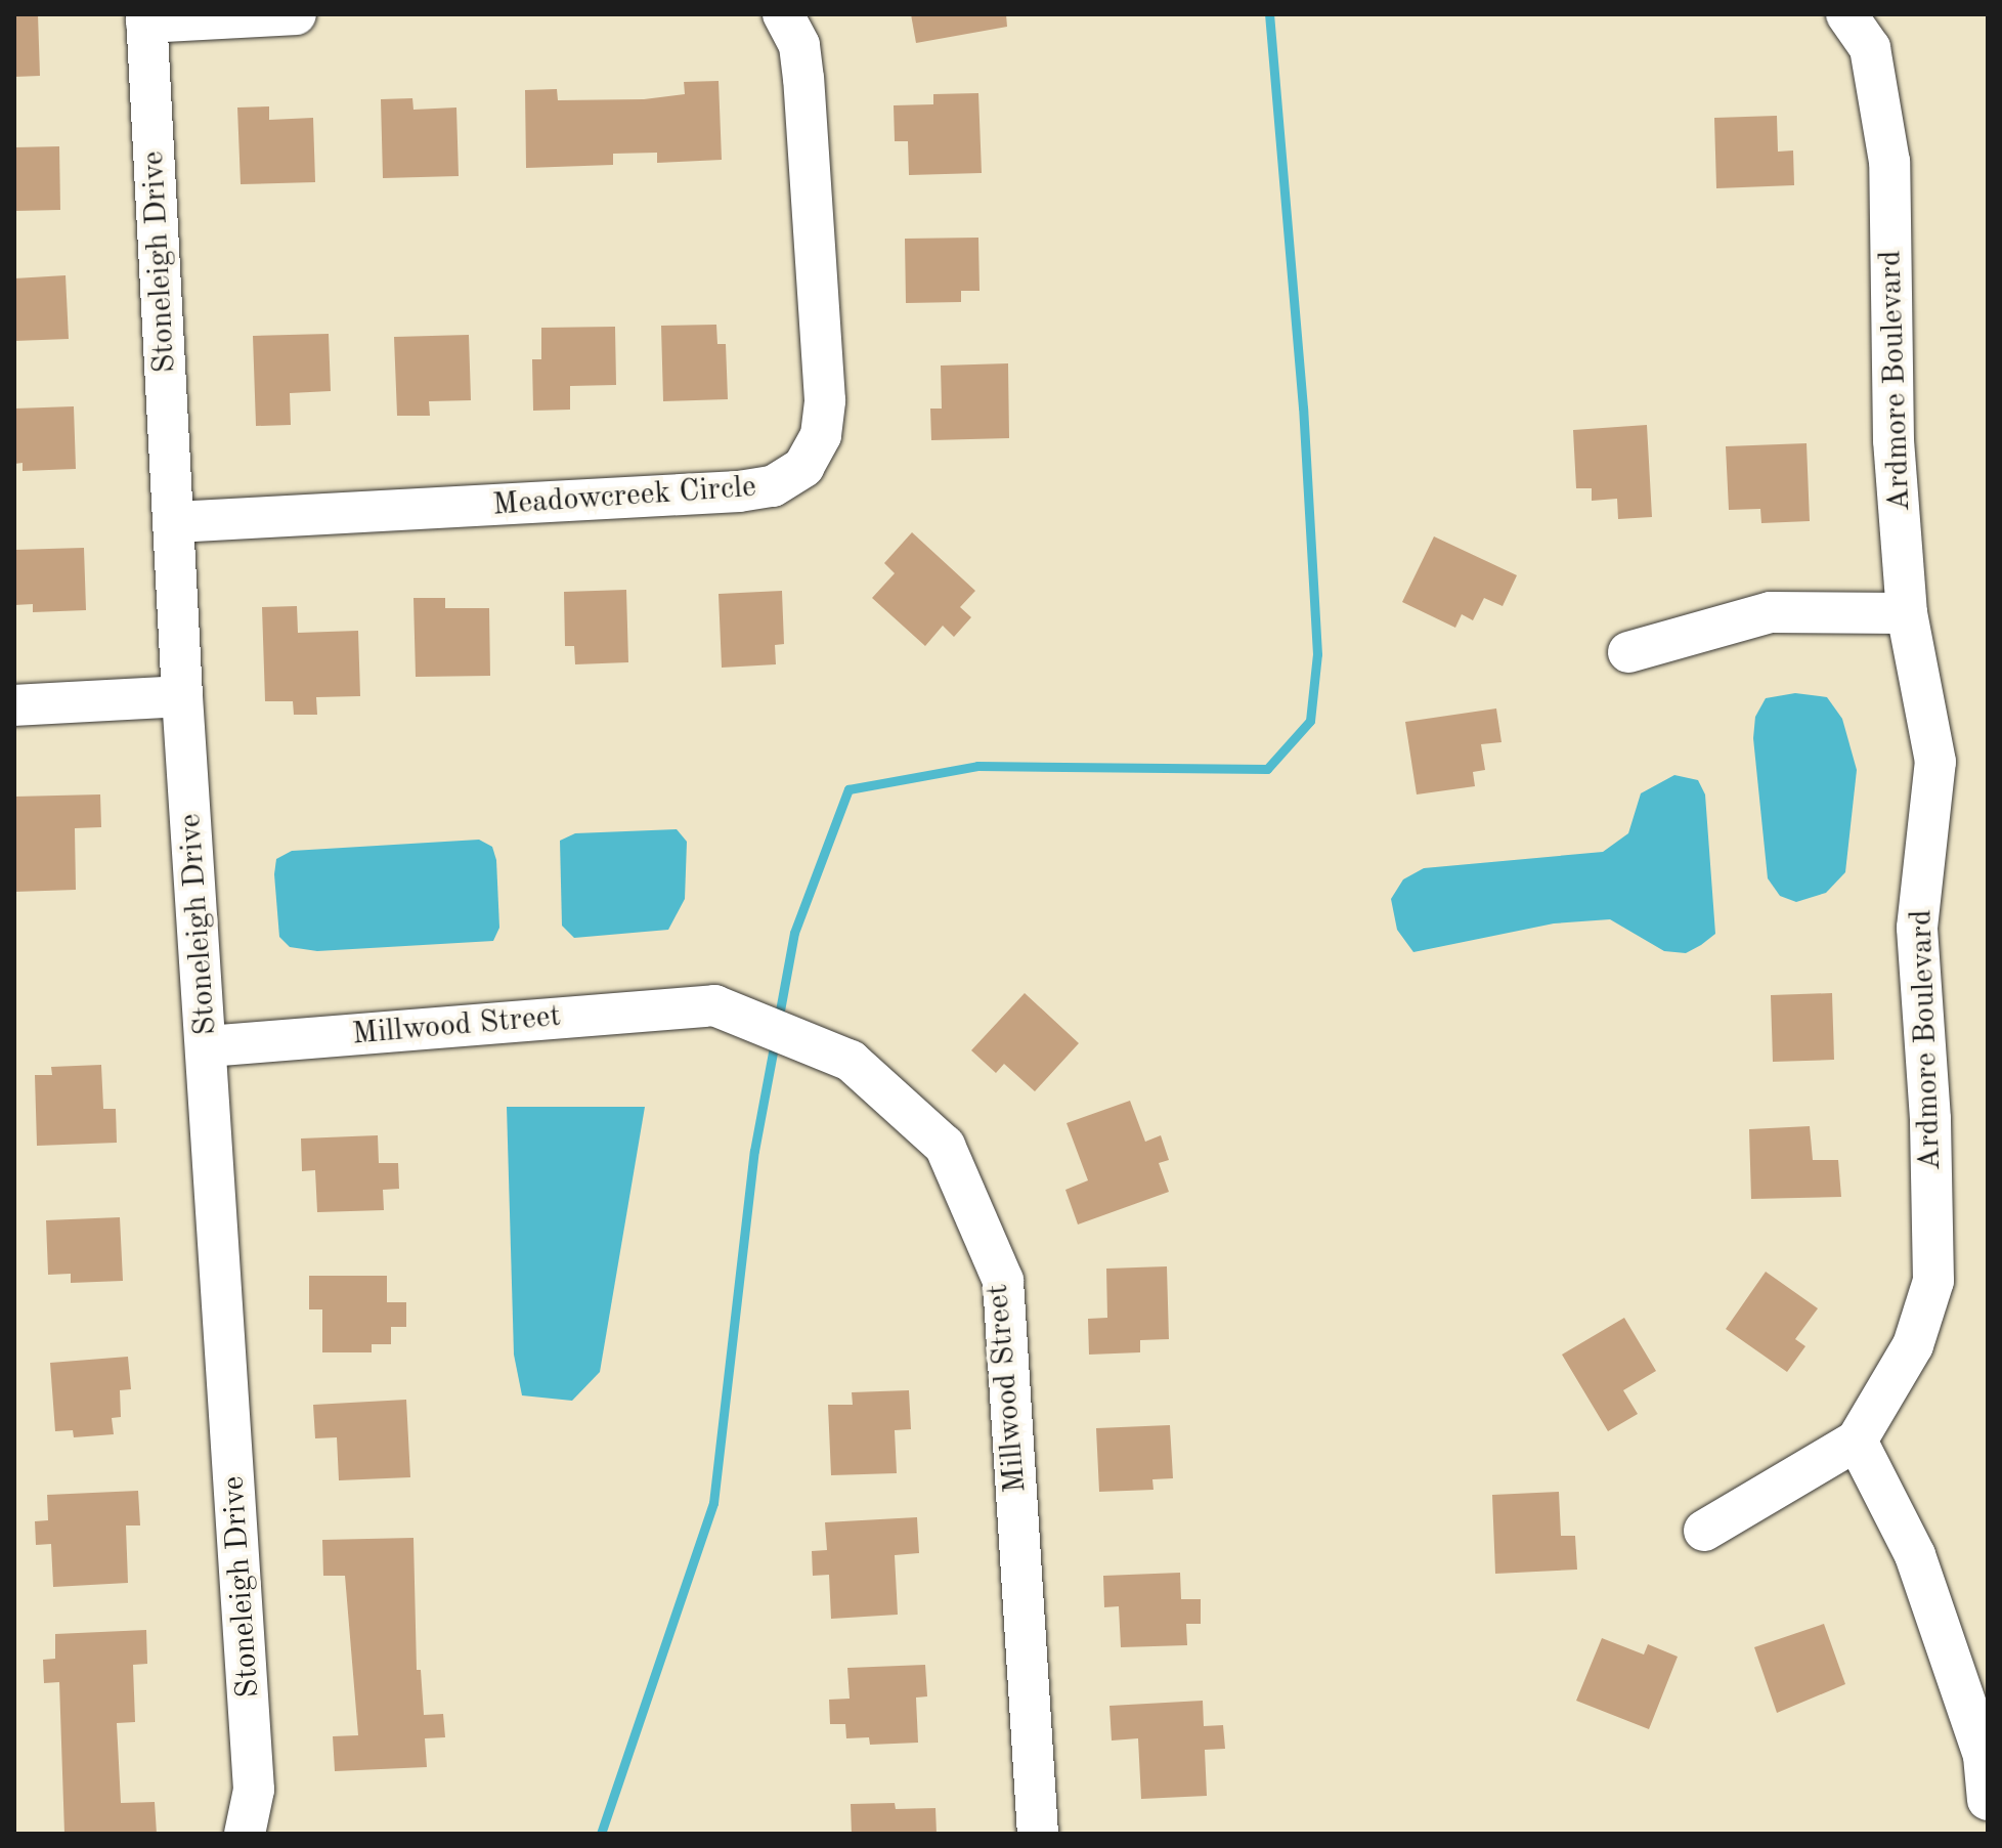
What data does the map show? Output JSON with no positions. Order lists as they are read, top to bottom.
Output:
{
  "streets": {
    "street": [
      "Stoneleigh Drive",
      "Ardmore Boulevard",
      "Meadowcreek Circle",
      "Millwood Street"
    ]
  },
  "crossings": [
    ["Stoneleigh Drive", "Meadowcreek Circle"],
    ["Stoneleigh Drive", "Millwood Street"]
  ]
}
